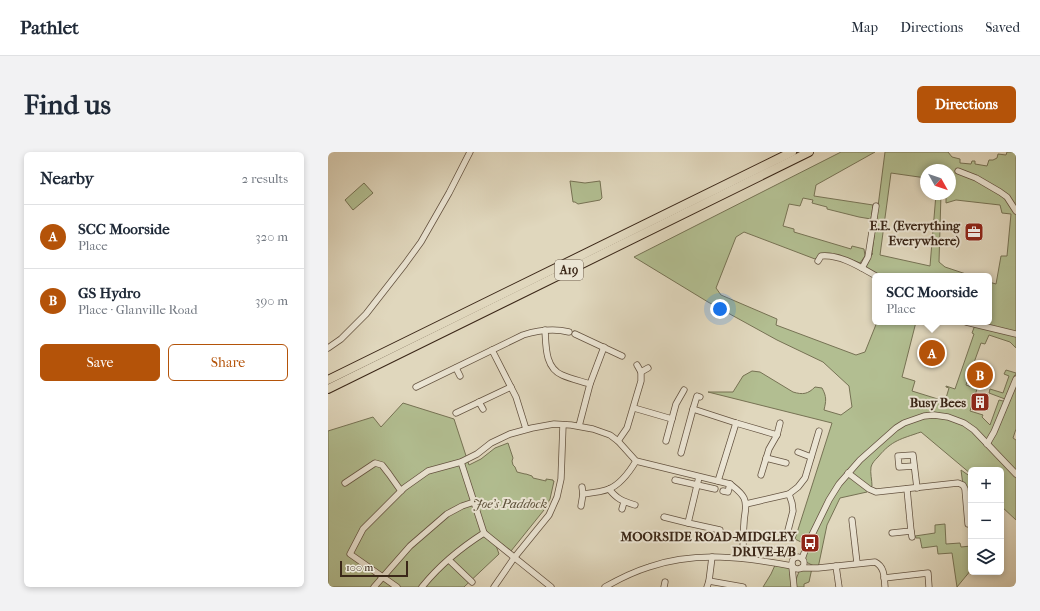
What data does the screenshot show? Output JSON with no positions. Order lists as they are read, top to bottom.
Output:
{
  "streets": {
    "highway": ["A19"]
  },
  "parks": ["Joe's Paddock"],
  "places": {
    "office": ["E.E. (Everything Everywhere)"],
    "building": ["Busy Bees"],
    "bus stop": ["MOORSIDE ROAD-MIDGLEY DRIVE-E/B"]
  },
  "scale_bar": "100 m",
  "north": "bottom right",
  "page": {
    "header": "Pathlet",
    "nav": ["Map", "Directions", "Saved"],
    "buttons": [
      "Directions",
      ["Save", "Share"]
    ],
    "title": "Find us",
    "heading": ["Nearby", "2 results"],
    "list": [
      {
        "mark": "A",
        "name": "SCC Moorside",
        "note": "Place",
        "value": "320 m"
      },
      {
        "mark": "B",
        "name": "GS Hydro",
        "note": "Place · Glanville Road",
        "value": "390 m"
      }
    ],
    "popup": ["SCC Moorside", "Place"],
    "pins": ["A", "B"],
    "map_buttons": ["+", "−"],
    "scale": "100 m"
  }
}
